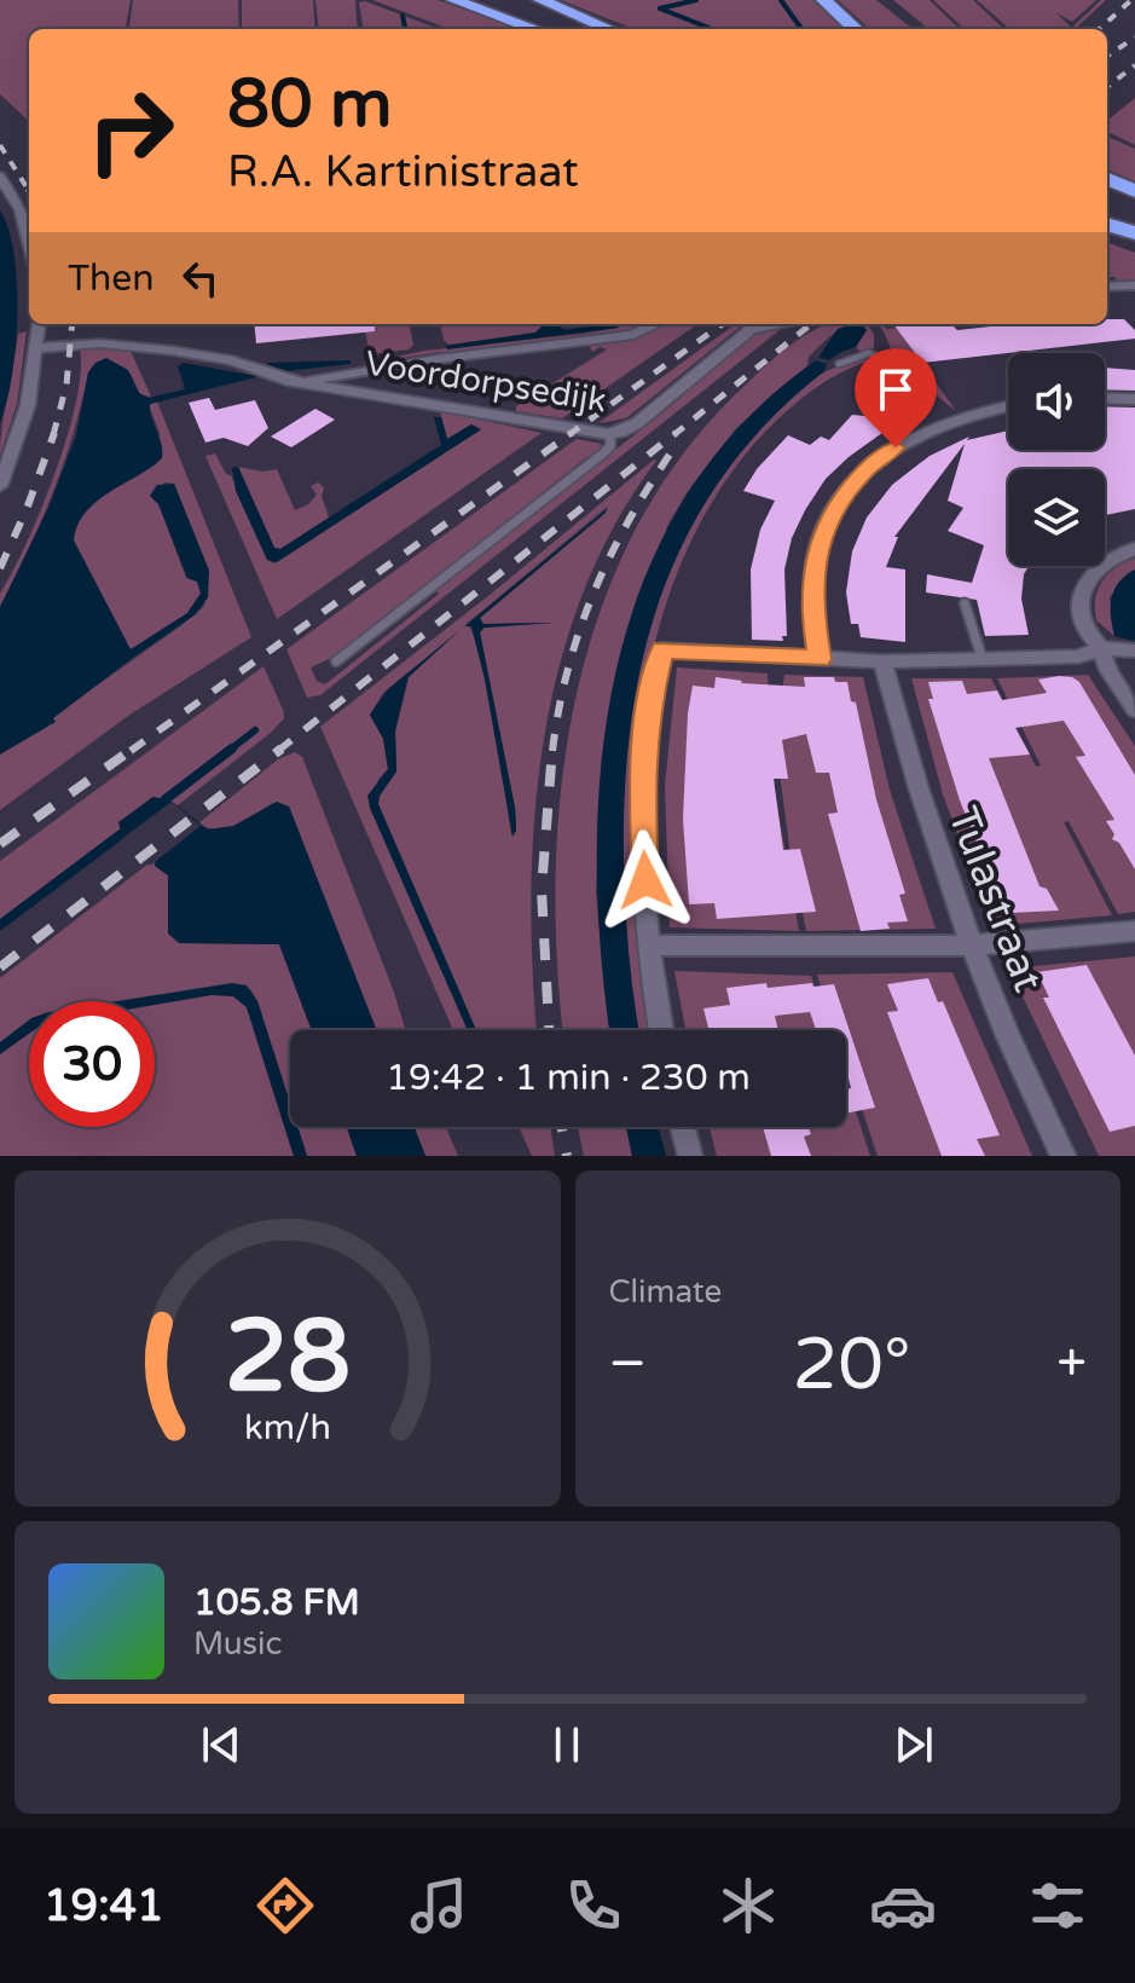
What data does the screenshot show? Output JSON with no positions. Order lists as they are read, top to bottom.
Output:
{
  "streets": {
    "street": ["Voordorpsedijk", "Tulastraat"]
  },
  "page": {
    "turn": ["80 m", "R.A. Kartinistraat"],
    "then": "Then",
    "limit": "30",
    "trip": "19:42 · 1 min · 230 m",
    "tile": "Climate",
    "heat": ["−", "20°", "+"],
    "song": ["105.8 FM", "Music"],
    "tabs": "19:41",
    "gauge": ["28", "km/h"]
  }
}
